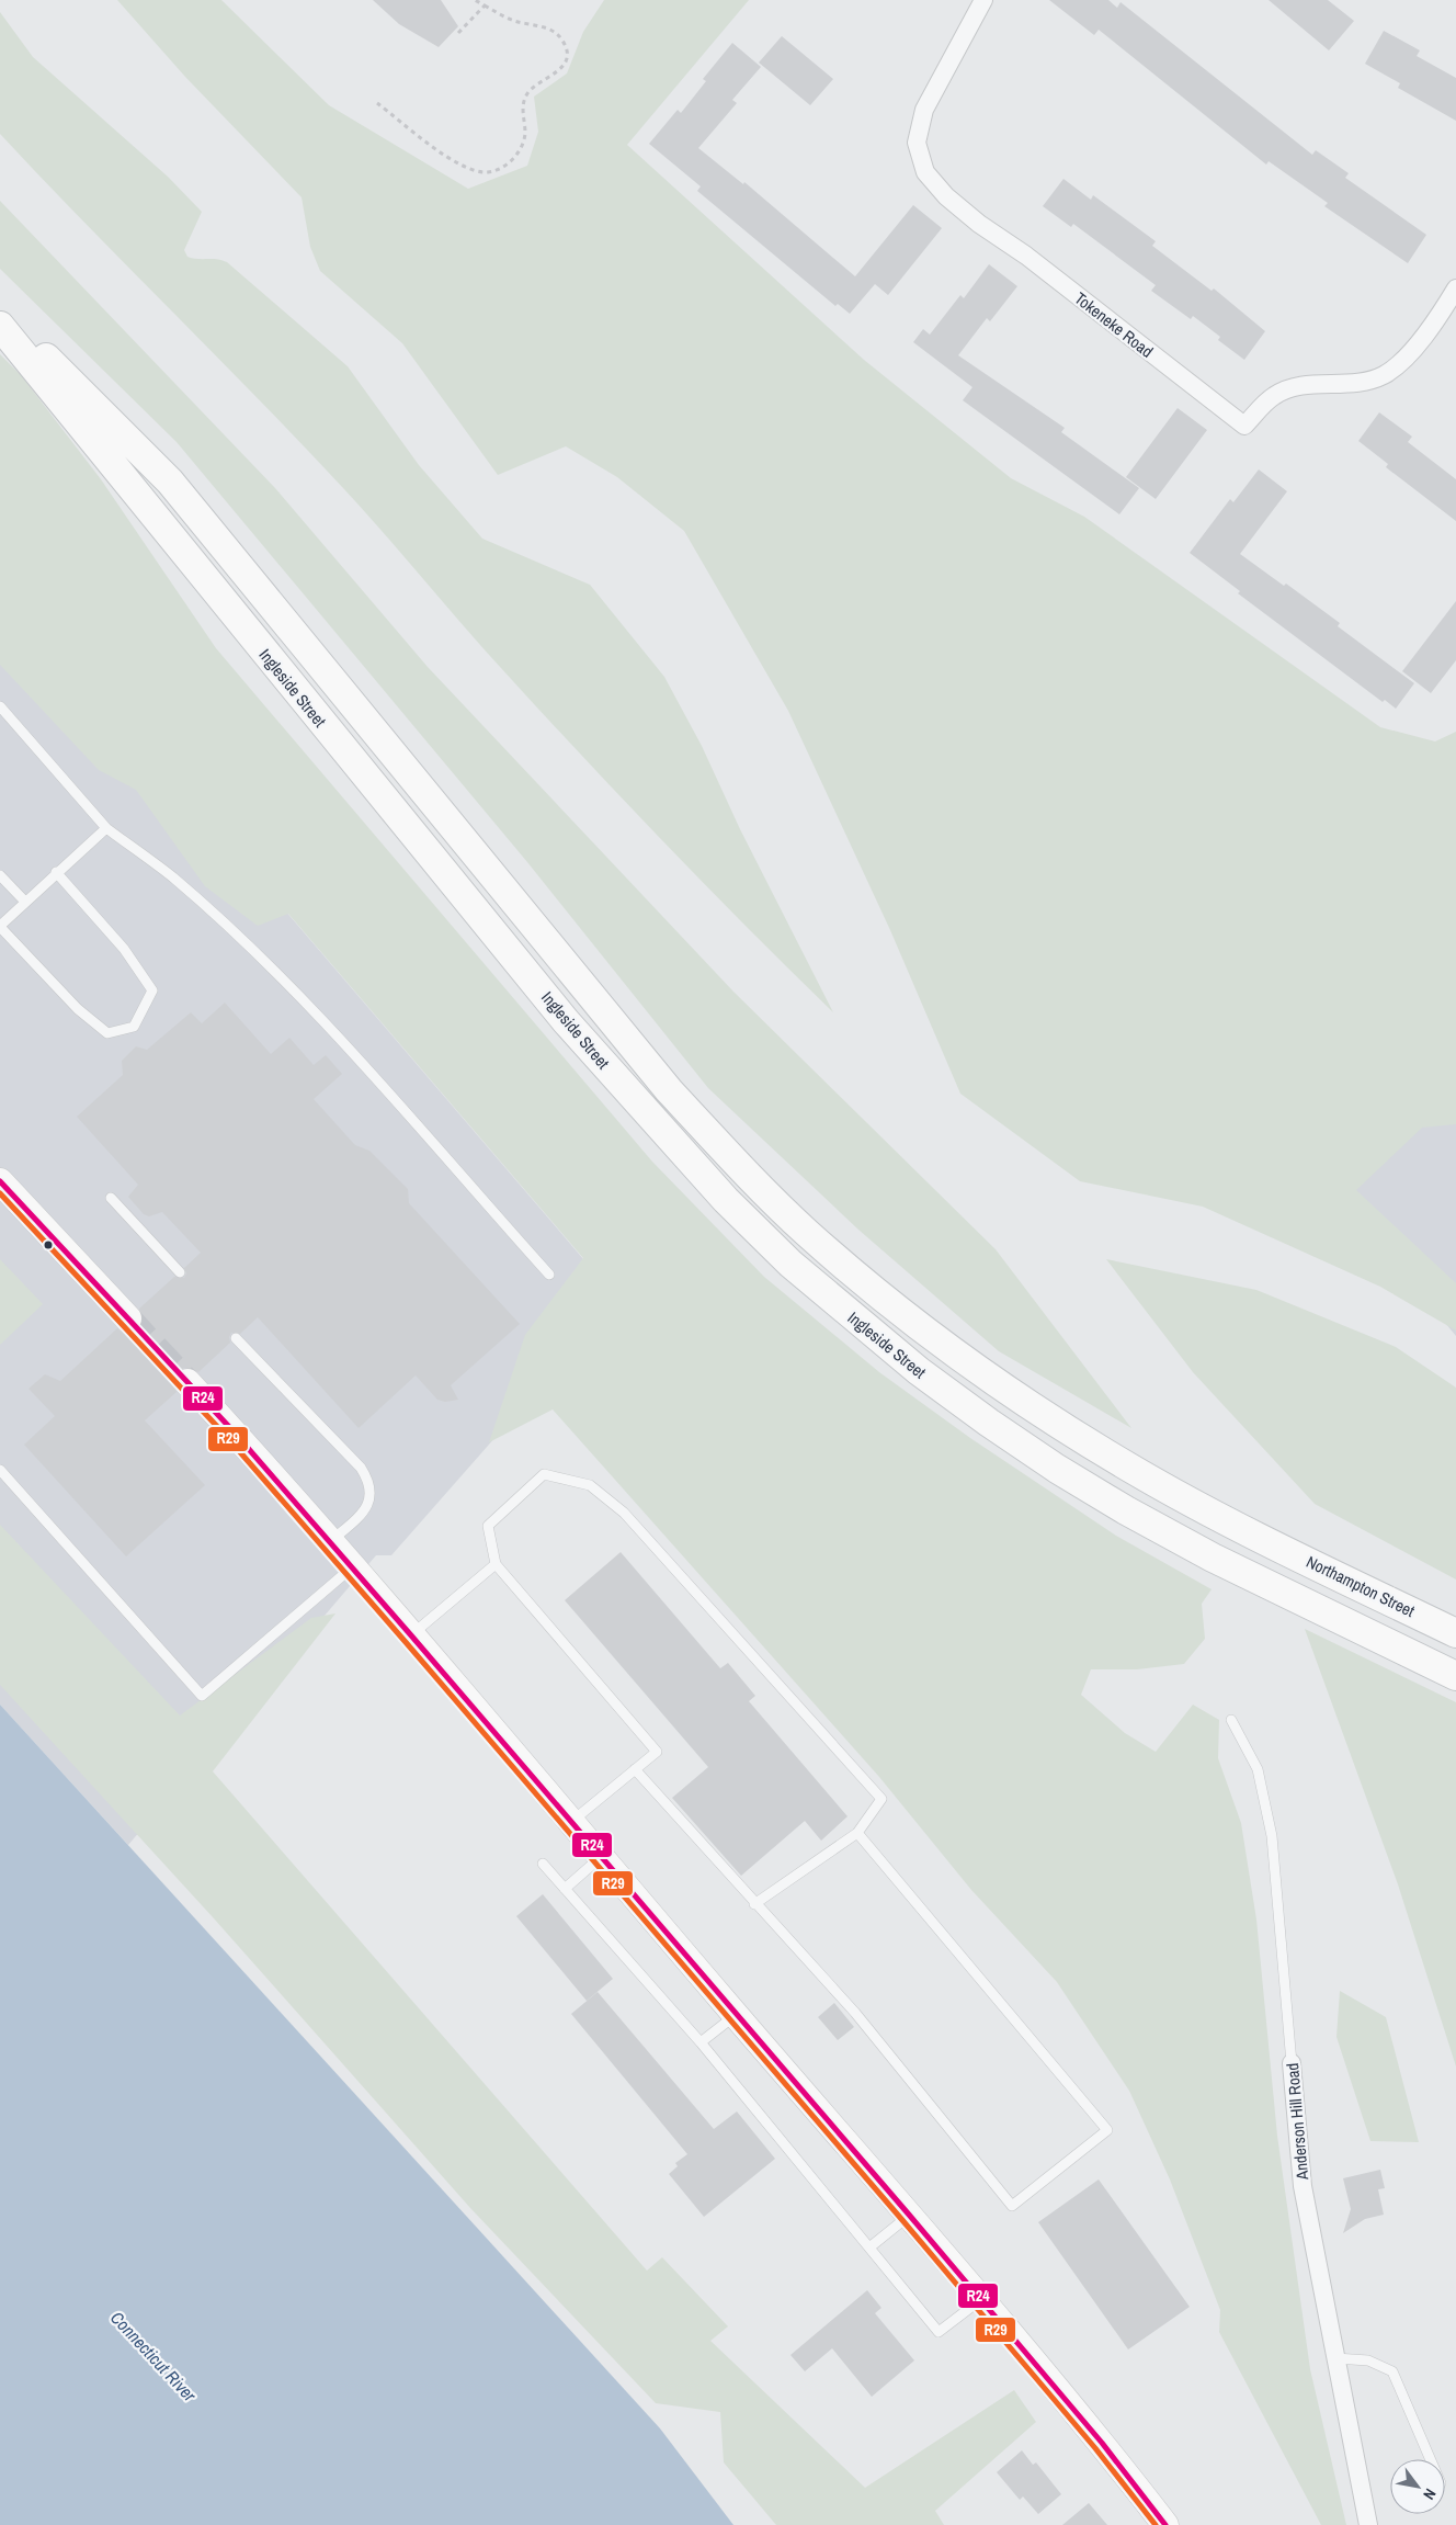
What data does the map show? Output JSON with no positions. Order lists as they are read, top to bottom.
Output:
{
  "streets": {
    "main road": ["Ingleside Street", "Northampton Street"],
    "street": ["Tokeneke Road", "Anderson Hill Road"]
  },
  "crossings": [
    ["Ingleside Street", "Northampton Street"]
  ],
  "water": ["Connecticut River"],
  "lines": ["transit line R24", "transit line R29"],
  "north": "bottom right"
}
